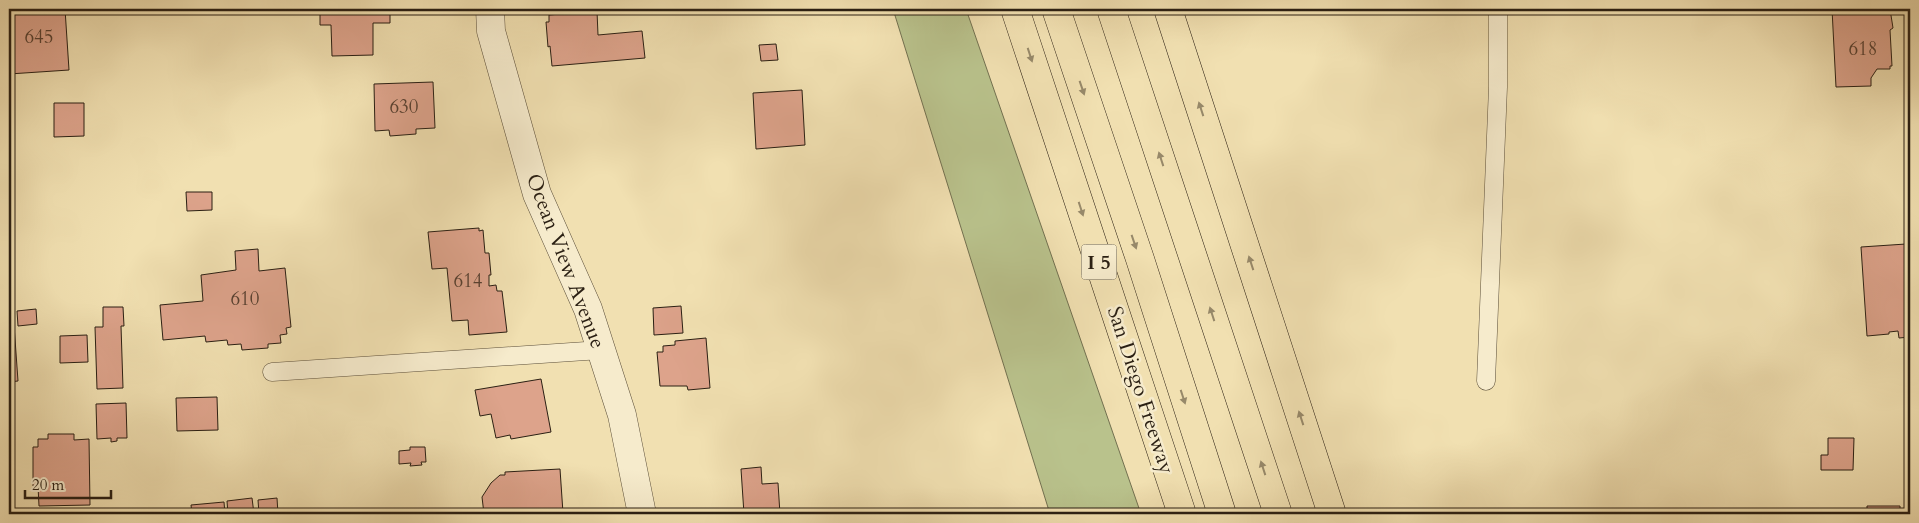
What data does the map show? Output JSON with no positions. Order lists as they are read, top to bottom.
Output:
{
  "streets": {
    "highway": ["I 5", "San Diego Freeway"],
    "street": ["Ocean View Avenue"]
  },
  "house_numbers": [
    "645",
    "618",
    "630",
    "614",
    "610"
  ],
  "scale_bar": "20 m"
}
